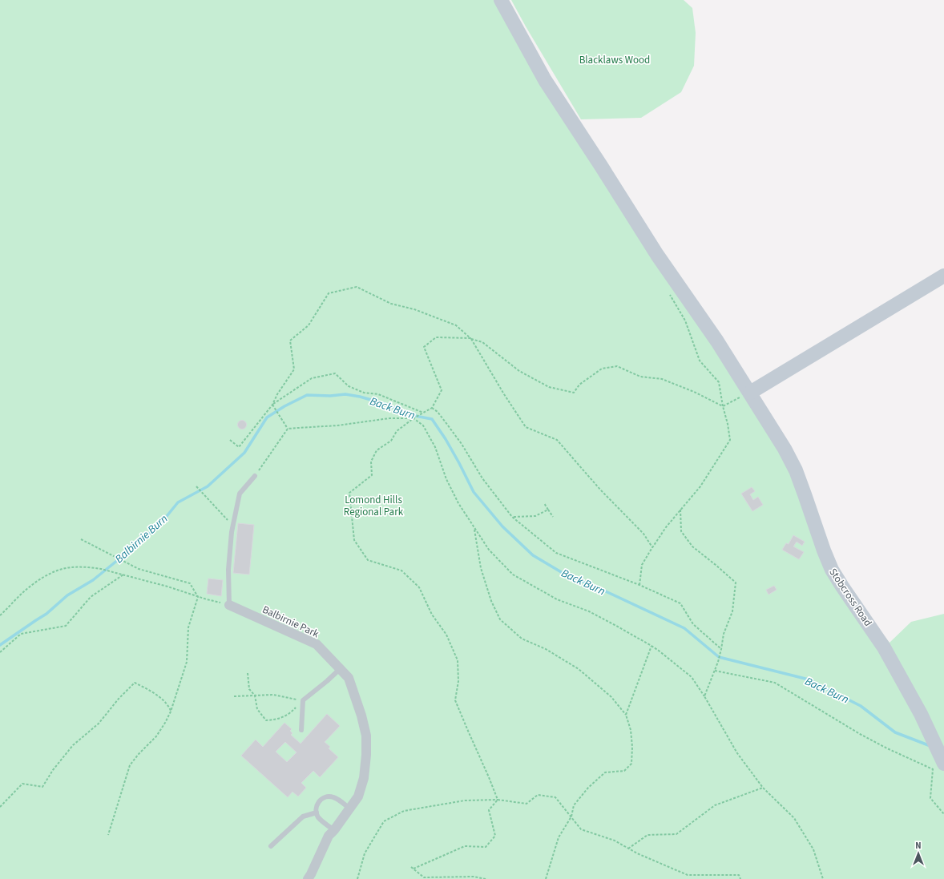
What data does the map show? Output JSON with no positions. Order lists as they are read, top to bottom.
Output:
{
  "streets": {
    "street": ["Stobcross Road", "Balbirnie Park"]
  },
  "water": ["Back Burn", "Balbirnie Burn"],
  "parks": ["Blacklaws Wood", "Lomond Hills Regional Park"],
  "north": "top"
}
